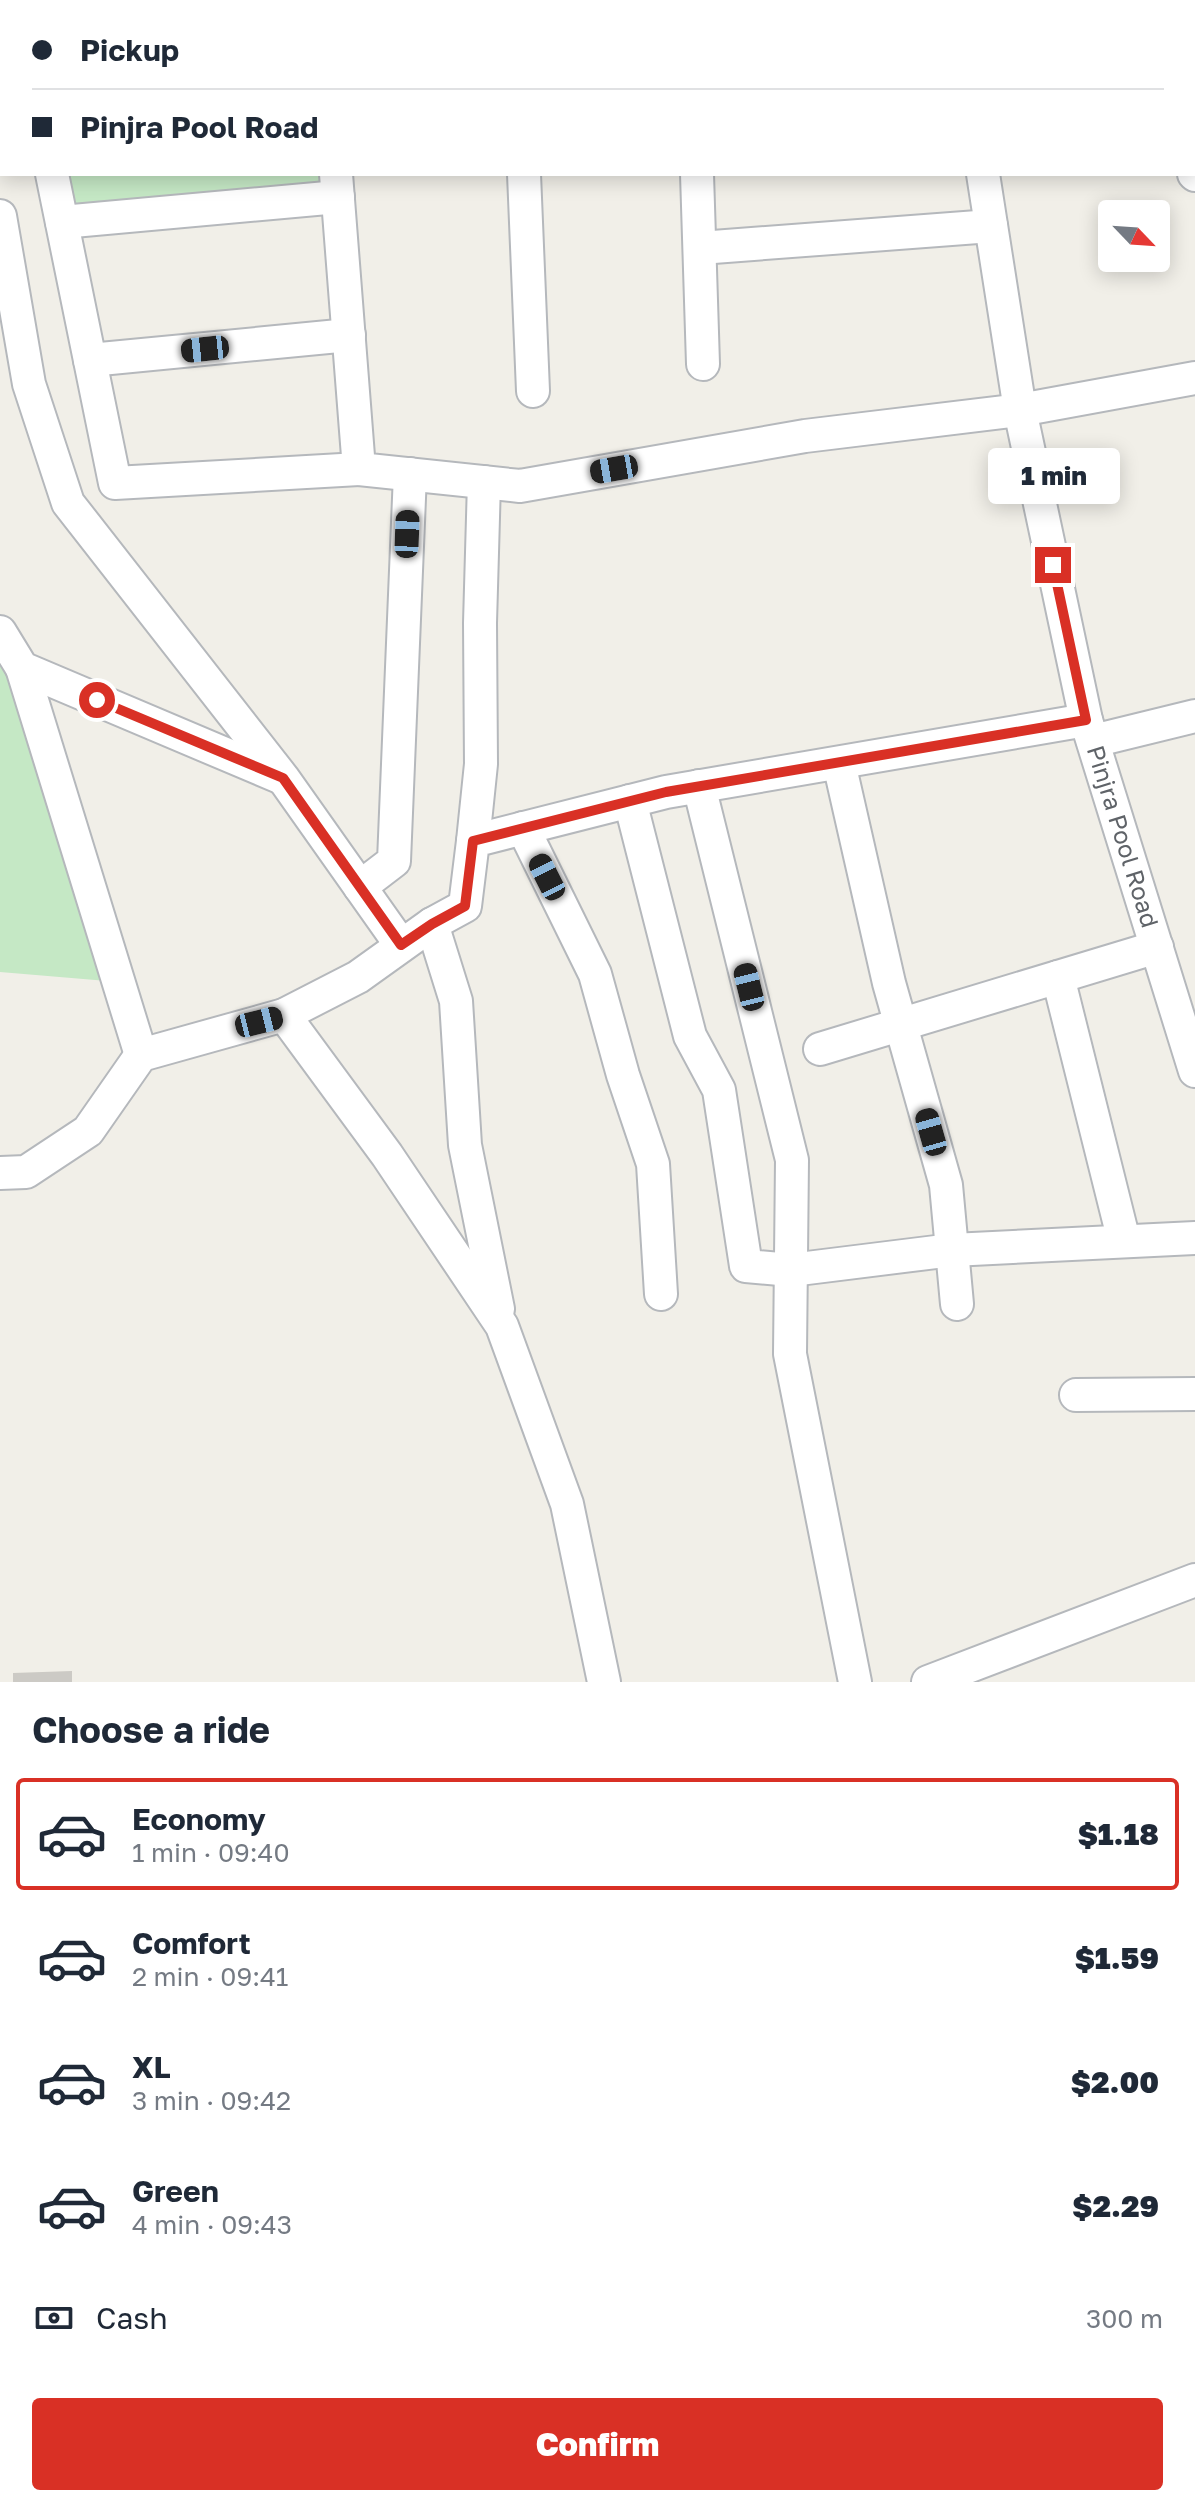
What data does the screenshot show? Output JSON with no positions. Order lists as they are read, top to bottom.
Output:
{
  "streets": {
    "street": ["Pinjra Pool Road"]
  },
  "north": "bottom right",
  "page": {
    "banner": ["Pickup", "Pinjra Pool Road"],
    "bubble": "1 min",
    "heading": "Choose a ride",
    "list": [
      {
        "name": "Economy",
        "note": "1 min · 09:40",
        "value": "$1.18"
      },
      {
        "name": "Comfort",
        "note": "2 min · 09:41",
        "value": "$1.59"
      },
      {
        "name": "XL",
        "note": "3 min · 09:42",
        "value": "$2.00"
      },
      {
        "name": "Green",
        "note": "4 min · 09:43",
        "value": "$2.29"
      }
    ],
    "pay": ["Cash", "300 m"],
    "buttons": "Confirm"
  }
}
